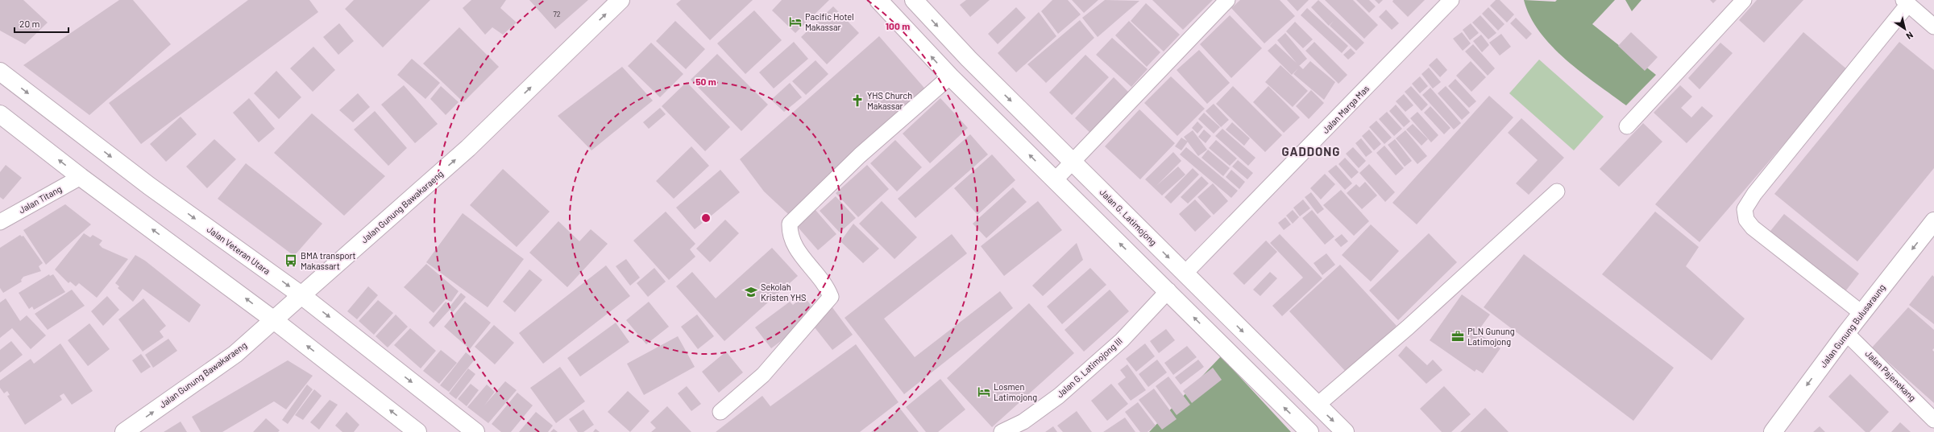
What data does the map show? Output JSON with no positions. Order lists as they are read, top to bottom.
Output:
{
  "streets": {
    "main road": [
      "Jalan Gunung Bawakaraeng",
      "Jalan G. Latimojong",
      "Jalan Veteran Utara",
      "Jalan Gunung Bulusaraung"
    ],
    "street": [
      "Jalan Marga Mas",
      "Jalan Titang",
      "Jalan G. Latimojong III",
      "Jalan Pajenekang"
    ]
  },
  "crossings": [
    ["Jalan Marga Mas", "Jalan G. Latimojong"],
    ["Jalan Gunung Bawakaraeng", "Jalan Veteran Utara"],
    ["Jalan Gunung Bulusaraung", "Jalan Pajenekang"]
  ],
  "one_way": ["Jalan Gunung Bawakaraeng", "Jalan Gunung Bulusaraung"],
  "districts": ["GADDONG"],
  "places": {
    "hotel": ["Pacific Hotel Makassar", "Losmen Latimojong"],
    "church": ["YHS Church Makassar"],
    "bus stop": ["BMA transport Makassart"],
    "school or university": ["Sekolah Kristen YHS"],
    "office": ["PLN Gunung Latimojong"]
  },
  "house_numbers": ["72"],
  "scale_bar": "20 m",
  "north": "bottom right",
  "rings": ["100 m", "50 m"]
}
